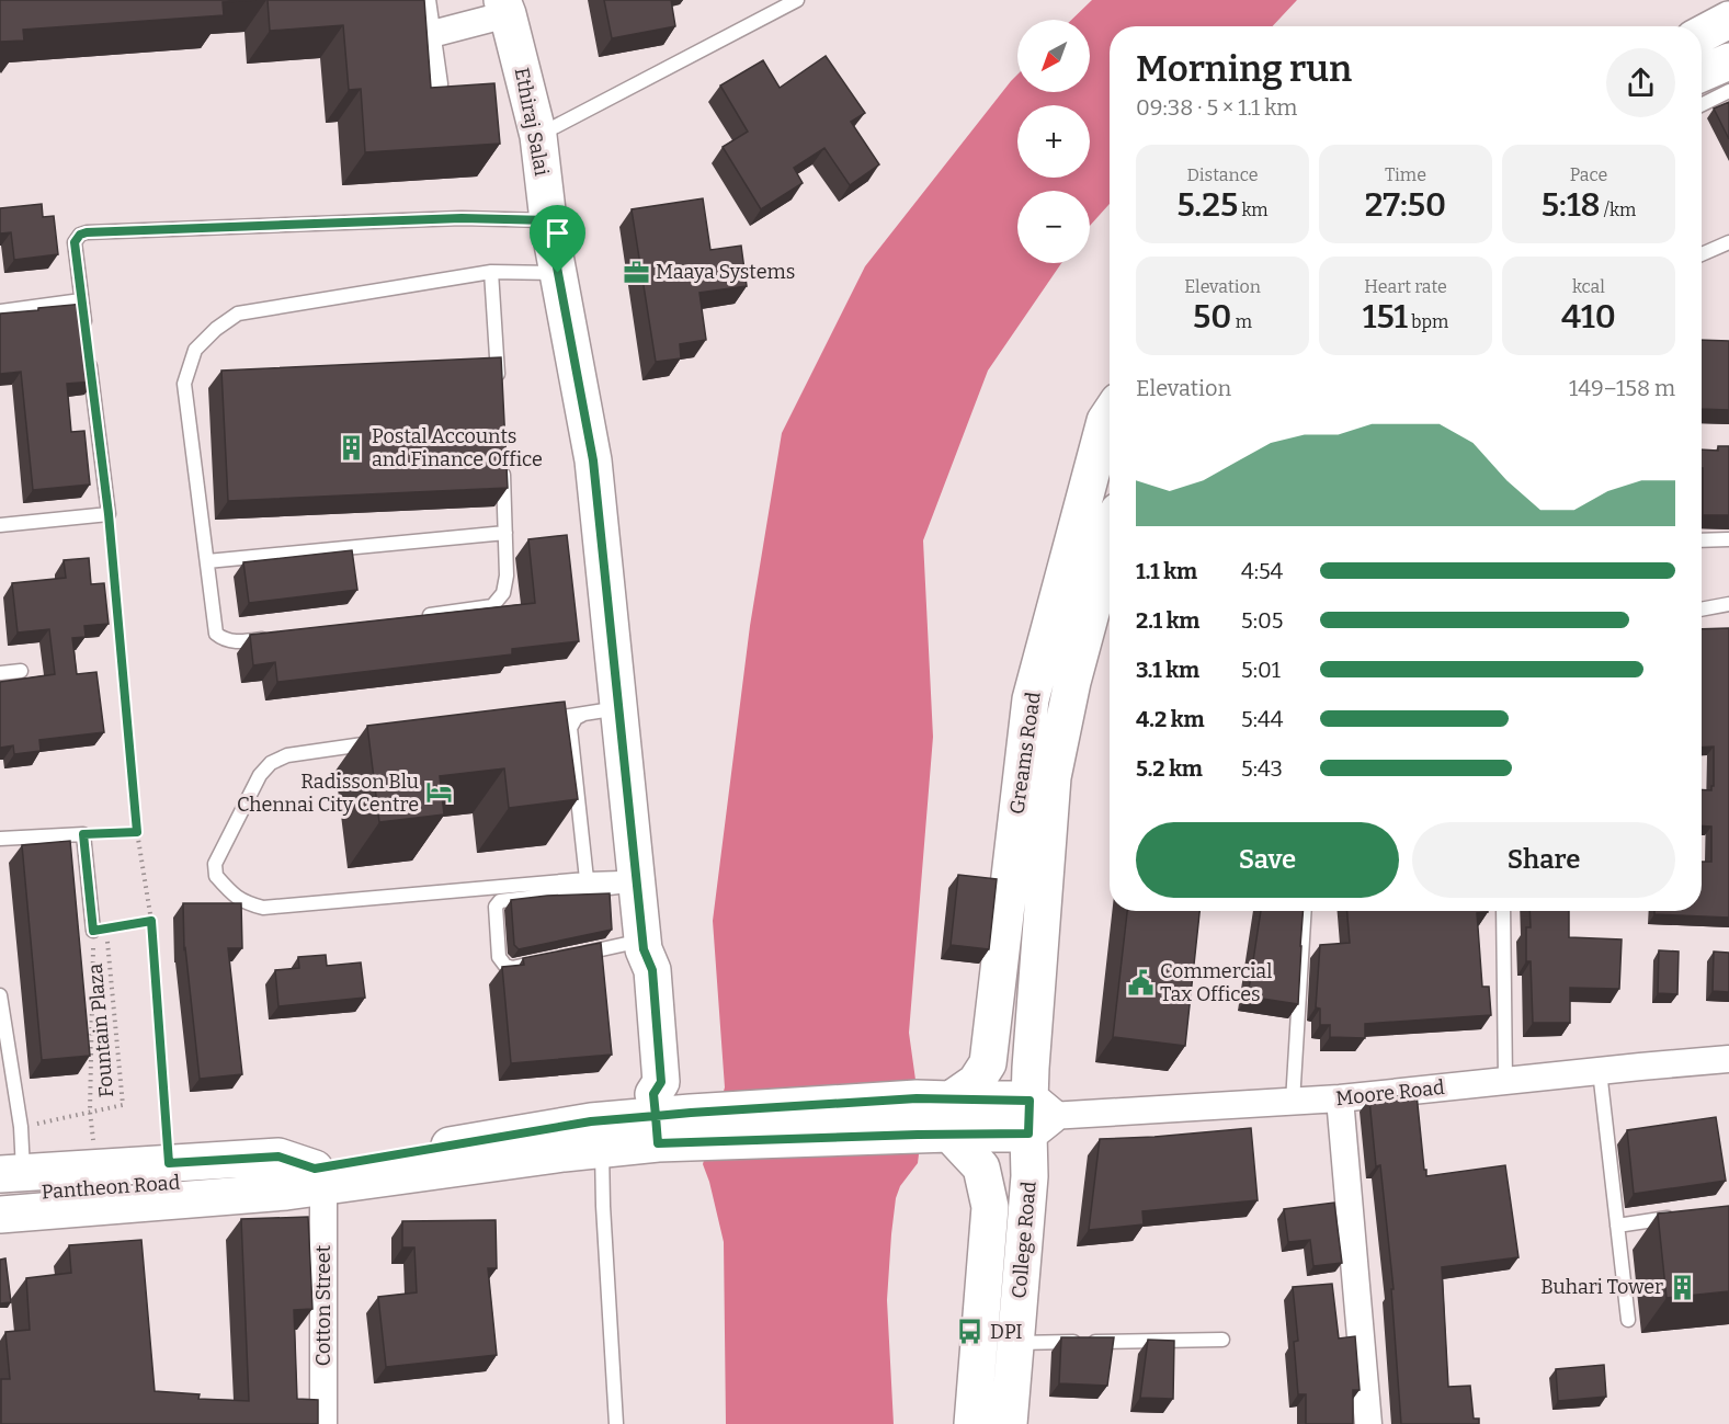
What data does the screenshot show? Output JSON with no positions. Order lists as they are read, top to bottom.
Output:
{
  "streets": {
    "main road": [
      "Ethiraj Salai",
      "Greams Road",
      "Pantheon Road",
      "College Road"
    ],
    "street": ["Moore Road", "Cotton Street"],
    "path": ["Fountain Plaza"]
  },
  "crossings": [
    ["Ethiraj Salai", "Pantheon Road"],
    ["Greams Road", "Moore Road"],
    ["Greams Road", "Pantheon Road"],
    ["Greams Road", "College Road"],
    ["Moore Road", "Pantheon Road"],
    ["Moore Road", "College Road"],
    ["Pantheon Road", "College Road"],
    ["Pantheon Road", "Cotton Street"]
  ],
  "places": {
    "office": ["Maaya Systems"],
    "building": ["Postal Accounts and Finance Office", "Buhari Tower"],
    "hotel": ["Radisson Blu Chennai City Centre"],
    "public building": ["Commercial Tax Offices"],
    "bus stop": ["DPI"]
  },
  "north": "bottom left",
  "page": {
    "map_buttons": ["+", "−"],
    "heading": ["Morning run", "09:38 · 5 × 1.1 km"],
    "stats": [
      ["Distance", "5.25 km"],
      ["Time", "27:50"],
      ["Pace", "5:18 /km"],
      ["Elevation", "50 m"],
      ["Heart rate", "151 bpm"],
      ["kcal", "410"]
    ],
    "chart": ["Elevation", "149–158 m"],
    "list": [
      {
        "name": "1.1 km",
        "note": "4:54"
      },
      {
        "name": "2.1 km",
        "note": "5:05"
      },
      {
        "name": "3.1 km",
        "note": "5:01"
      },
      {
        "name": "4.2 km",
        "note": "5:44"
      },
      {
        "name": "5.2 km",
        "note": "5:43"
      }
    ],
    "buttons": ["Save", "Share"]
  }
}
